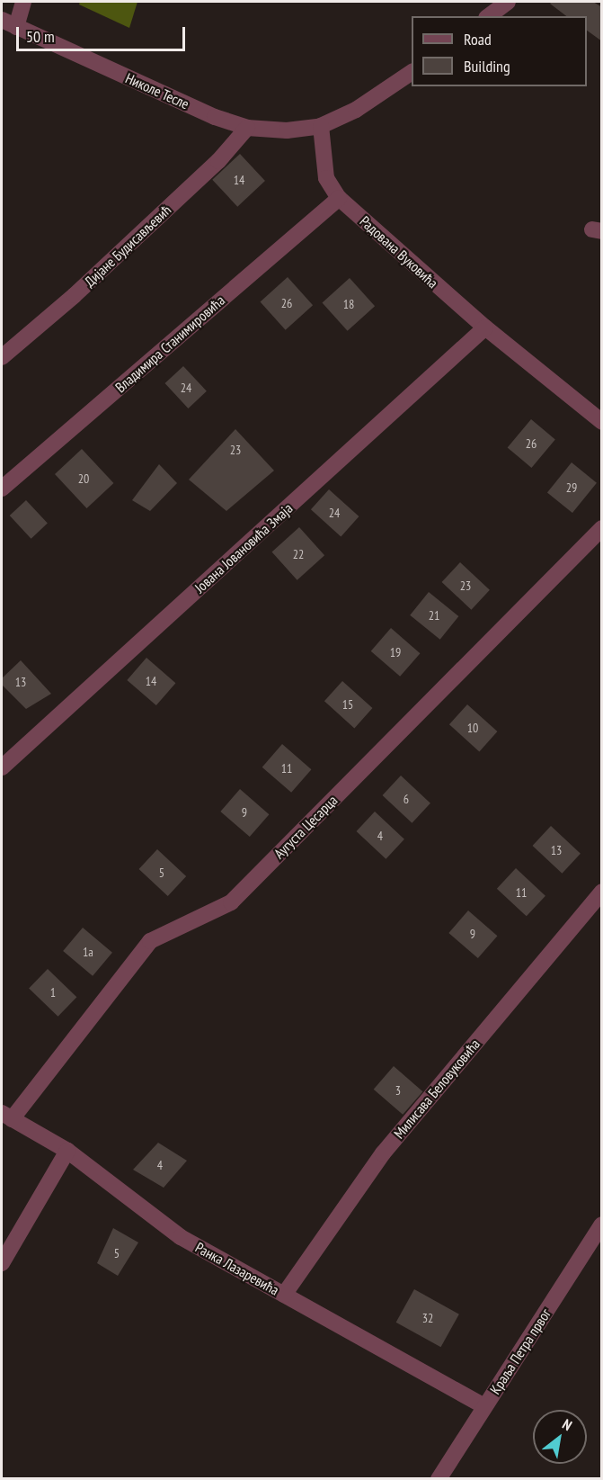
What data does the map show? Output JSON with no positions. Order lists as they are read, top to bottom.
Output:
{
  "streets": {
    "street": [
      "Николе Тесле",
      "Дијане Будисављевић",
      "Радована Вуковића",
      "Владимира Станимировића",
      "Јована Јовановића Змаја",
      "Аугуста Цесарца",
      "Милисава Беловуковића",
      "Ранка Лазаревића",
      "Краља Петра првог"
    ]
  },
  "crossings": [
    ["Николе Тесле", "Дијане Будисављевић"],
    ["Николе Тесле", "Радована Вуковића"],
    ["Радована Вуковића", "Владимира Станимировића"],
    ["Радована Вуковића", "Јована Јовановића Змаја"],
    ["Аугуста Цесарца", "Ранка Лазаревића"],
    ["Милисава Беловуковића", "Ранка Лазаревића"],
    ["Ранка Лазаревића", "Краља Петра првог"]
  ],
  "house_numbers": [
    "14",
    "26",
    "18",
    "24",
    "26",
    "23",
    "20",
    "29",
    "24",
    "22",
    "23",
    "21",
    "19",
    "14",
    "13",
    "15",
    "10",
    "11",
    "6",
    "9",
    "4",
    "13",
    "5",
    "11",
    "9",
    "1a",
    "1",
    "3",
    "4",
    "5",
    "32"
  ],
  "legend": ["Road", "Building"],
  "scale_bar": "50 m",
  "north": "top right"
}
